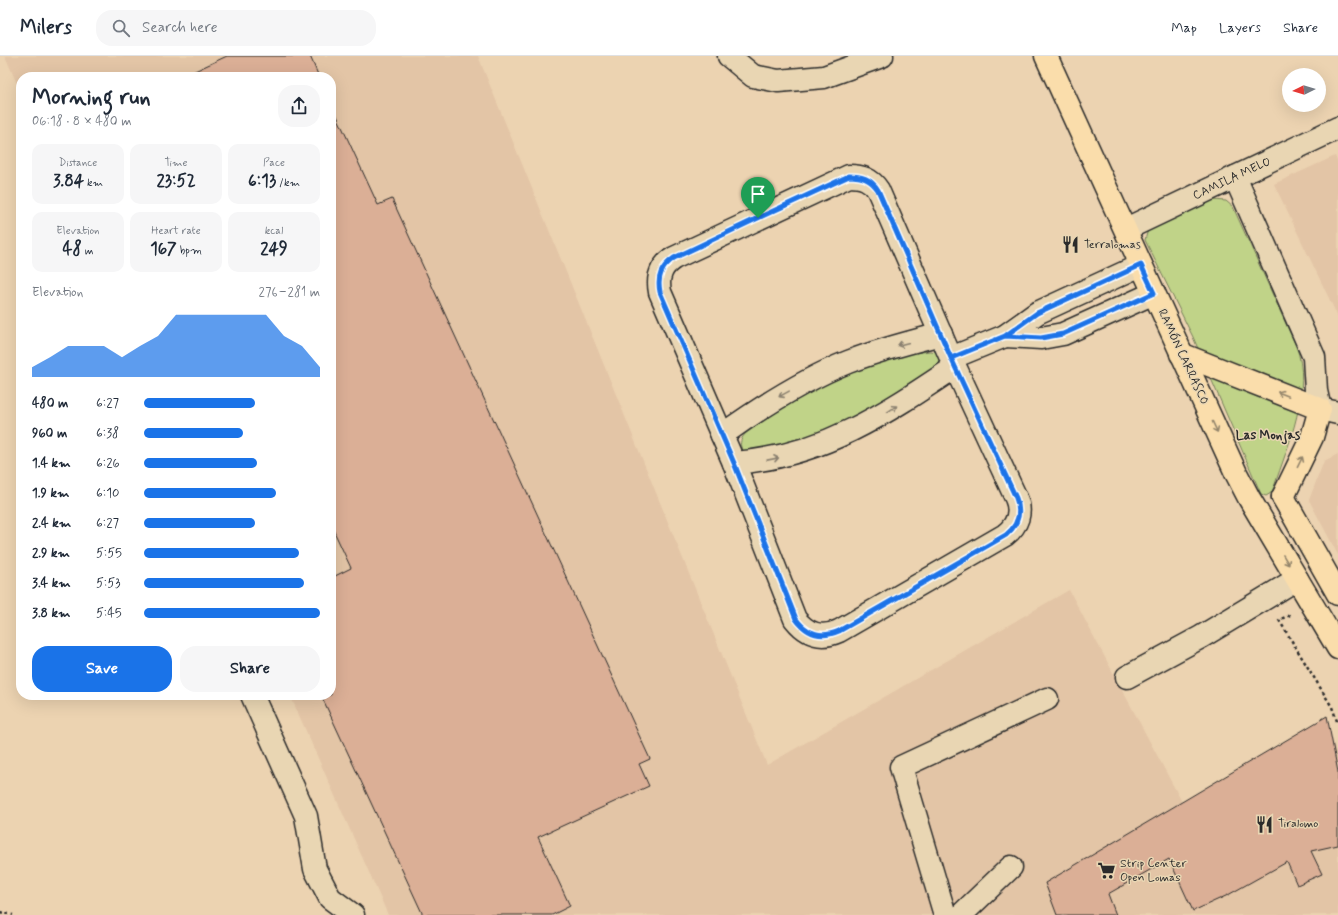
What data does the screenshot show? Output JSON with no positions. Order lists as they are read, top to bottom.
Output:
{
  "streets": {
    "main road": ["RAMÓN CARRASCO"],
    "street": ["CAMILA MELO"]
  },
  "crossings": [
    ["CAMILA MELO", "RAMÓN CARRASCO"]
  ],
  "districts": ["Las Monjas"],
  "places": {
    "restaurant": ["Terralomas", "Tiralomo"],
    "supermarket": ["Strip Center Open Lomas"]
  },
  "north": "left",
  "page": {
    "header": "Milers",
    "search": "Search here",
    "nav": ["Map", "Layers", "Share"],
    "heading": ["Morning run", "06:18 · 8 × 480 m"],
    "stats": [
      ["Distance", "3.84 km"],
      ["Time", "23:52"],
      ["Pace", "6:13 /km"],
      ["Elevation", "48 m"],
      ["Heart rate", "167 bpm"],
      ["kcal", "249"]
    ],
    "chart": ["Elevation", "276–281 m"],
    "list": [
      {
        "name": "480 m",
        "note": "6:27"
      },
      {
        "name": "960 m",
        "note": "6:38"
      },
      {
        "name": "1.4 km",
        "note": "6:26"
      },
      {
        "name": "1.9 km",
        "note": "6:10"
      },
      {
        "name": "2.4 km",
        "note": "6:27"
      },
      {
        "name": "2.9 km",
        "note": "5:55"
      },
      {
        "name": "3.4 km",
        "note": "5:53"
      },
      {
        "name": "3.8 km",
        "note": "5:45"
      }
    ],
    "buttons": ["Save", "Share"]
  }
}
